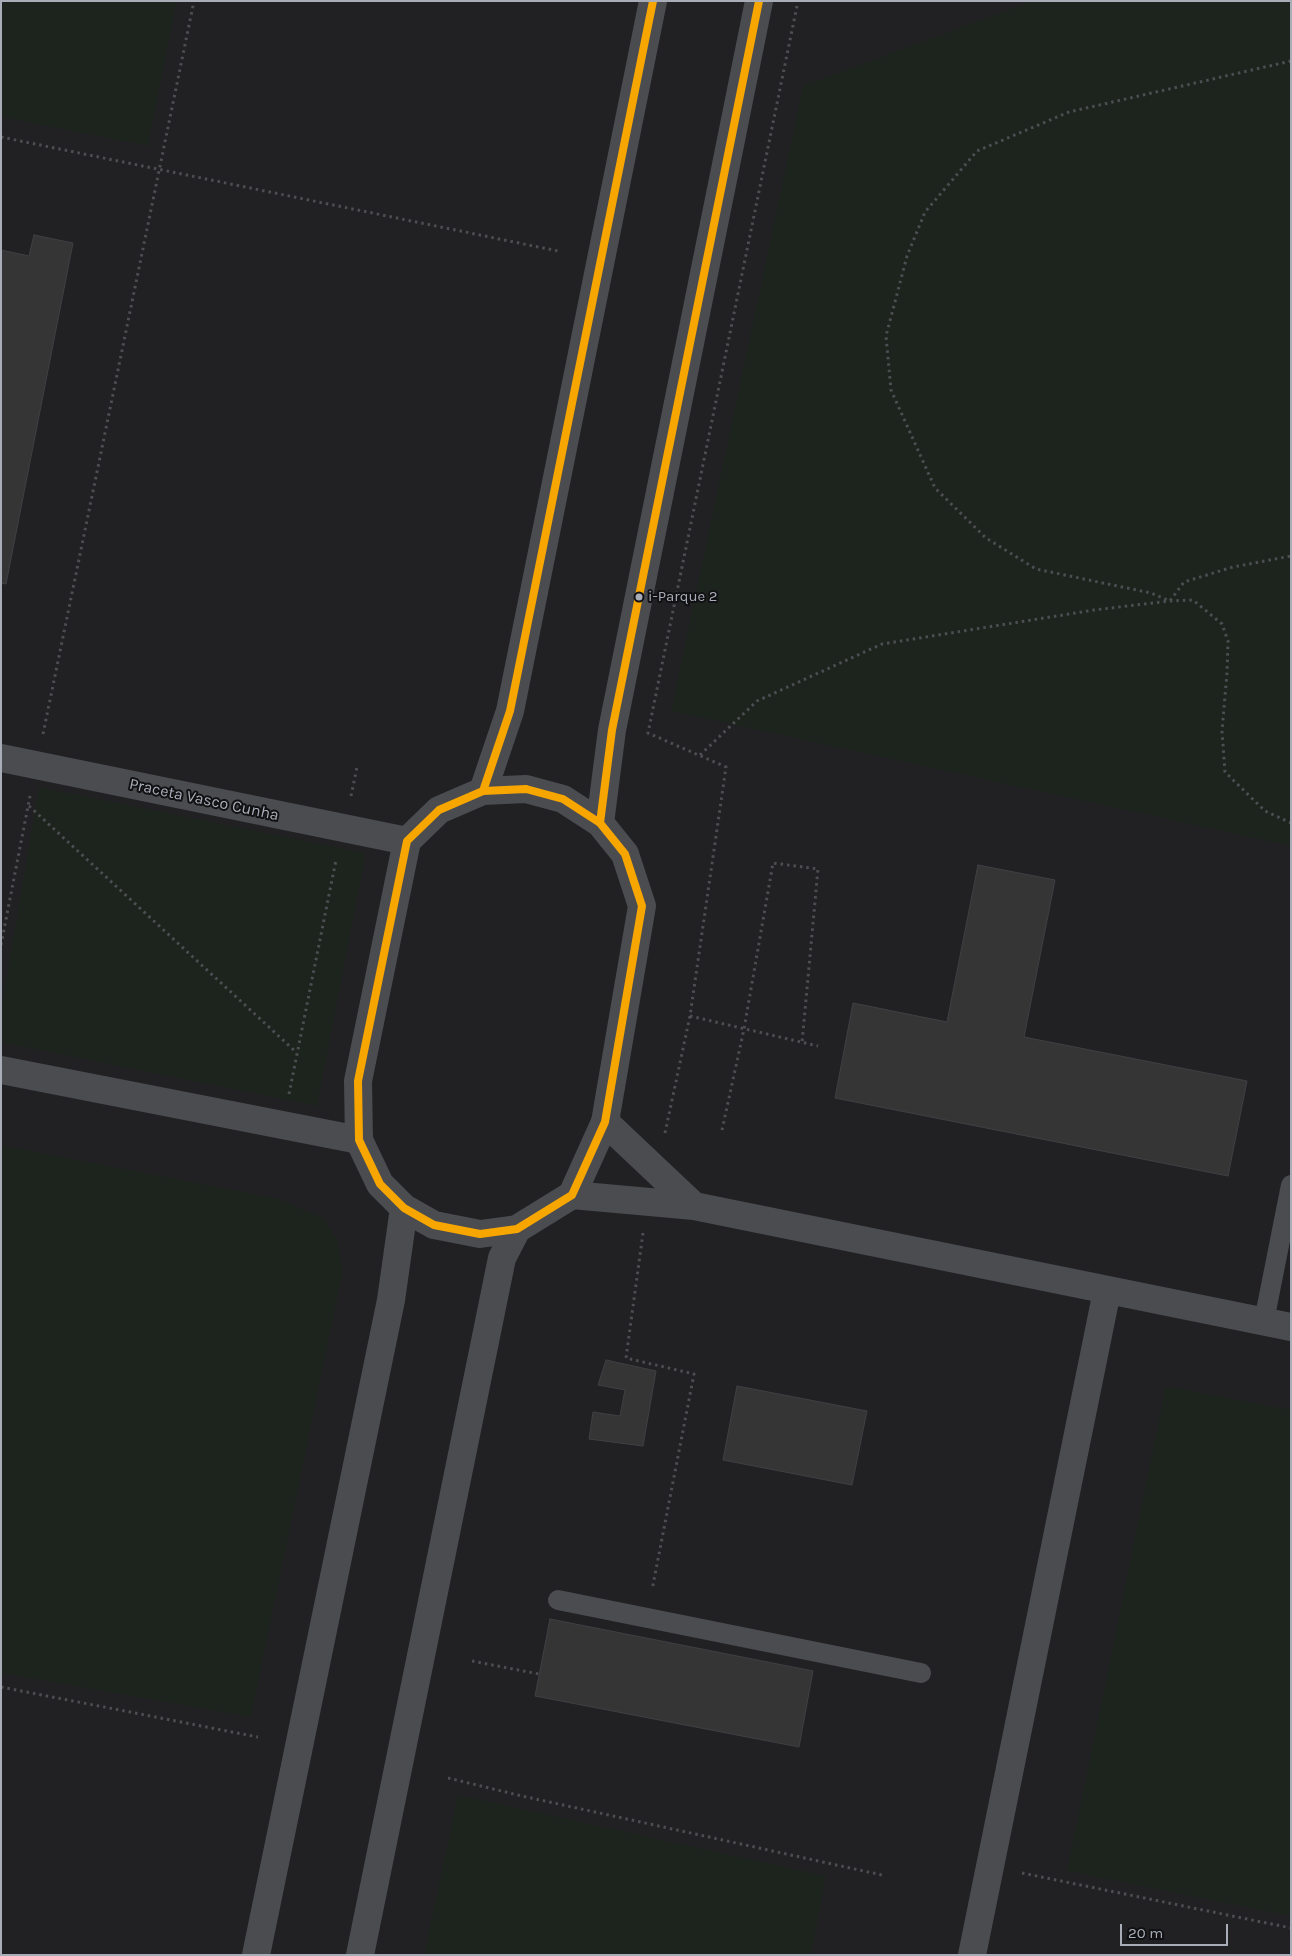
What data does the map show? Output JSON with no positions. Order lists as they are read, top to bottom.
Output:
{
  "streets": {
    "street": ["Praceta Vasco Cunha"]
  },
  "places": ["i-Parque 2"],
  "scale_bar": "20 m"
}
